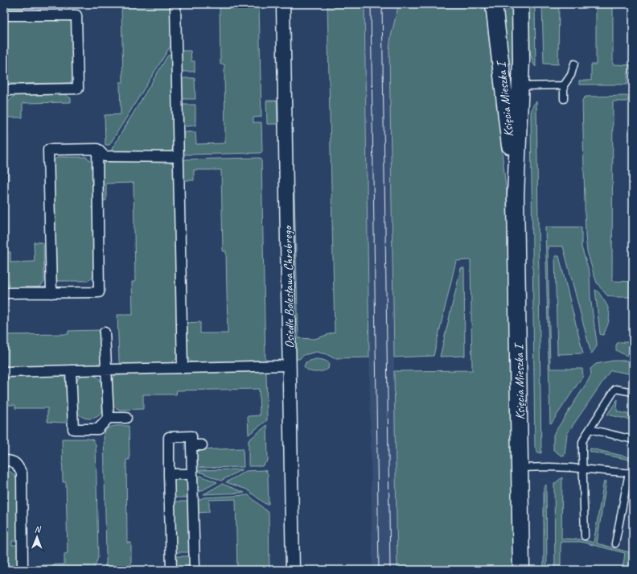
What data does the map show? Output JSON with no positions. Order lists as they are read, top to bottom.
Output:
{
  "streets": {
    "street": ["Księcia Mieszka I", "Osiedle Bolesława Chrobrego"]
  },
  "north": "top"
}
